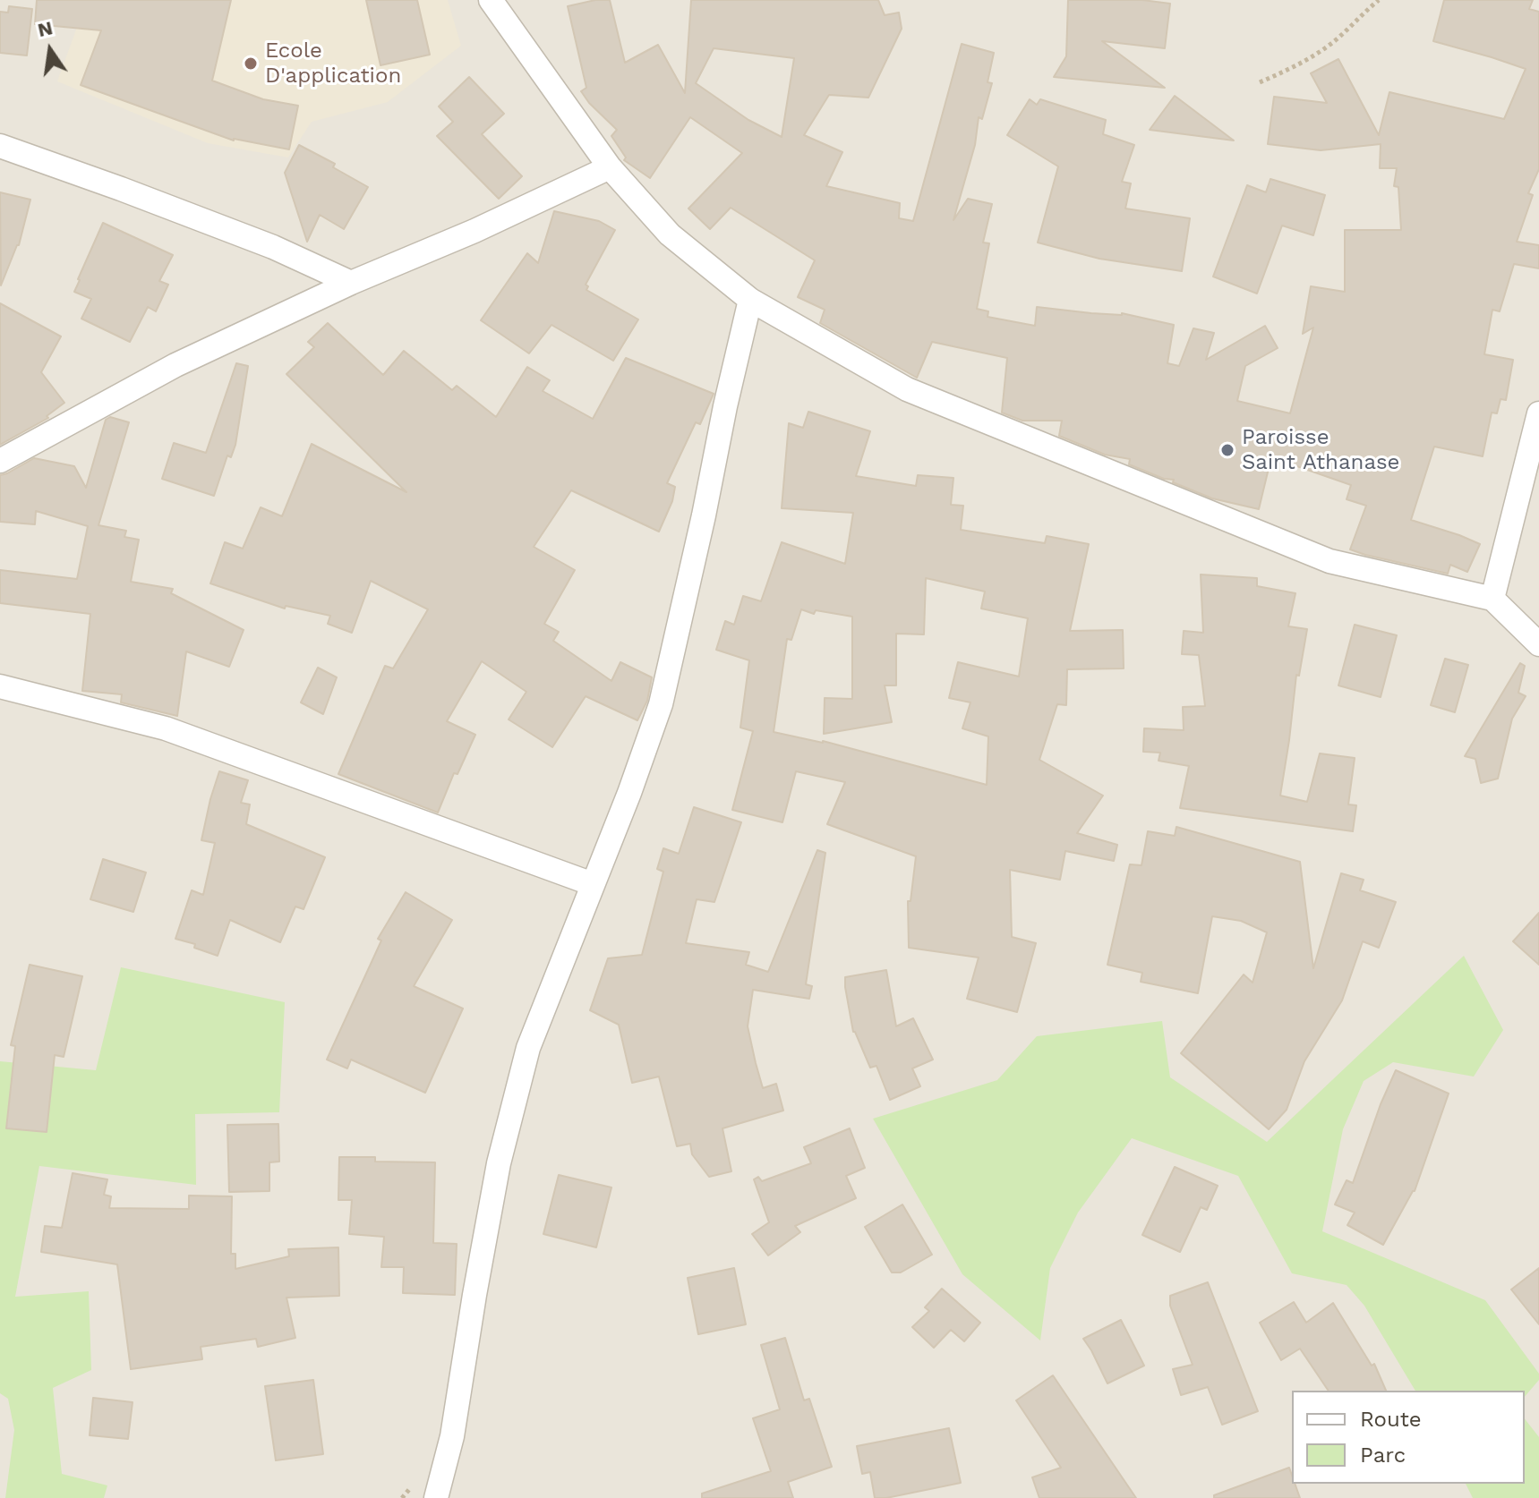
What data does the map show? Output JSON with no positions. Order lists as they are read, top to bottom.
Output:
{
  "places": ["Ecole D'application", "Paroisse Saint Athanase"],
  "legend": ["Route", "Parc"],
  "north": "top"
}
